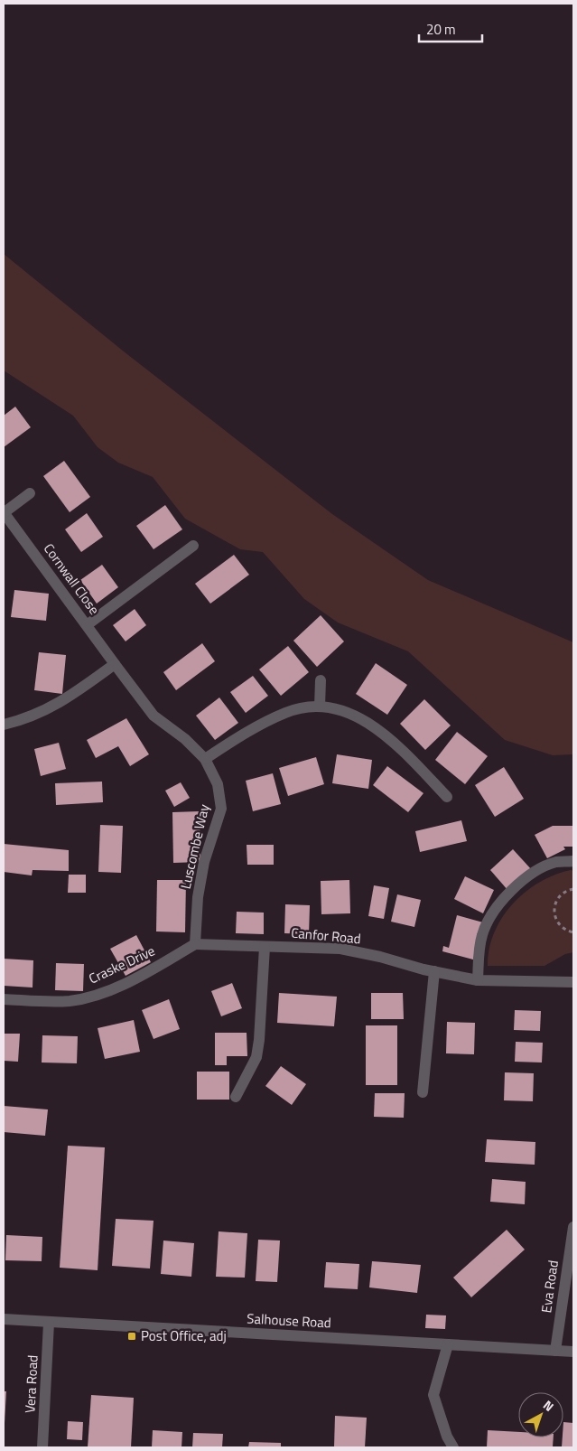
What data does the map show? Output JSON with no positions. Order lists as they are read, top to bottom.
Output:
{
  "streets": {
    "street": [
      "Cornwall Close",
      "Luscombe Way",
      "Canfor Road",
      "Craske Drive",
      "Eva Road",
      "Salhouse Road",
      "Vera Road"
    ]
  },
  "crossings": [
    ["Cornwall Close", "Luscombe Way"],
    ["Luscombe Way", "Canfor Road"],
    ["Luscombe Way", "Craske Drive"],
    ["Canfor Road", "Craske Drive"],
    ["Eva Road", "Salhouse Road"],
    ["Salhouse Road", "Vera Road"]
  ],
  "places": {
    "transit": ["Post Office, adj"]
  },
  "scale_bar": "20 m",
  "north": "top right"
}
